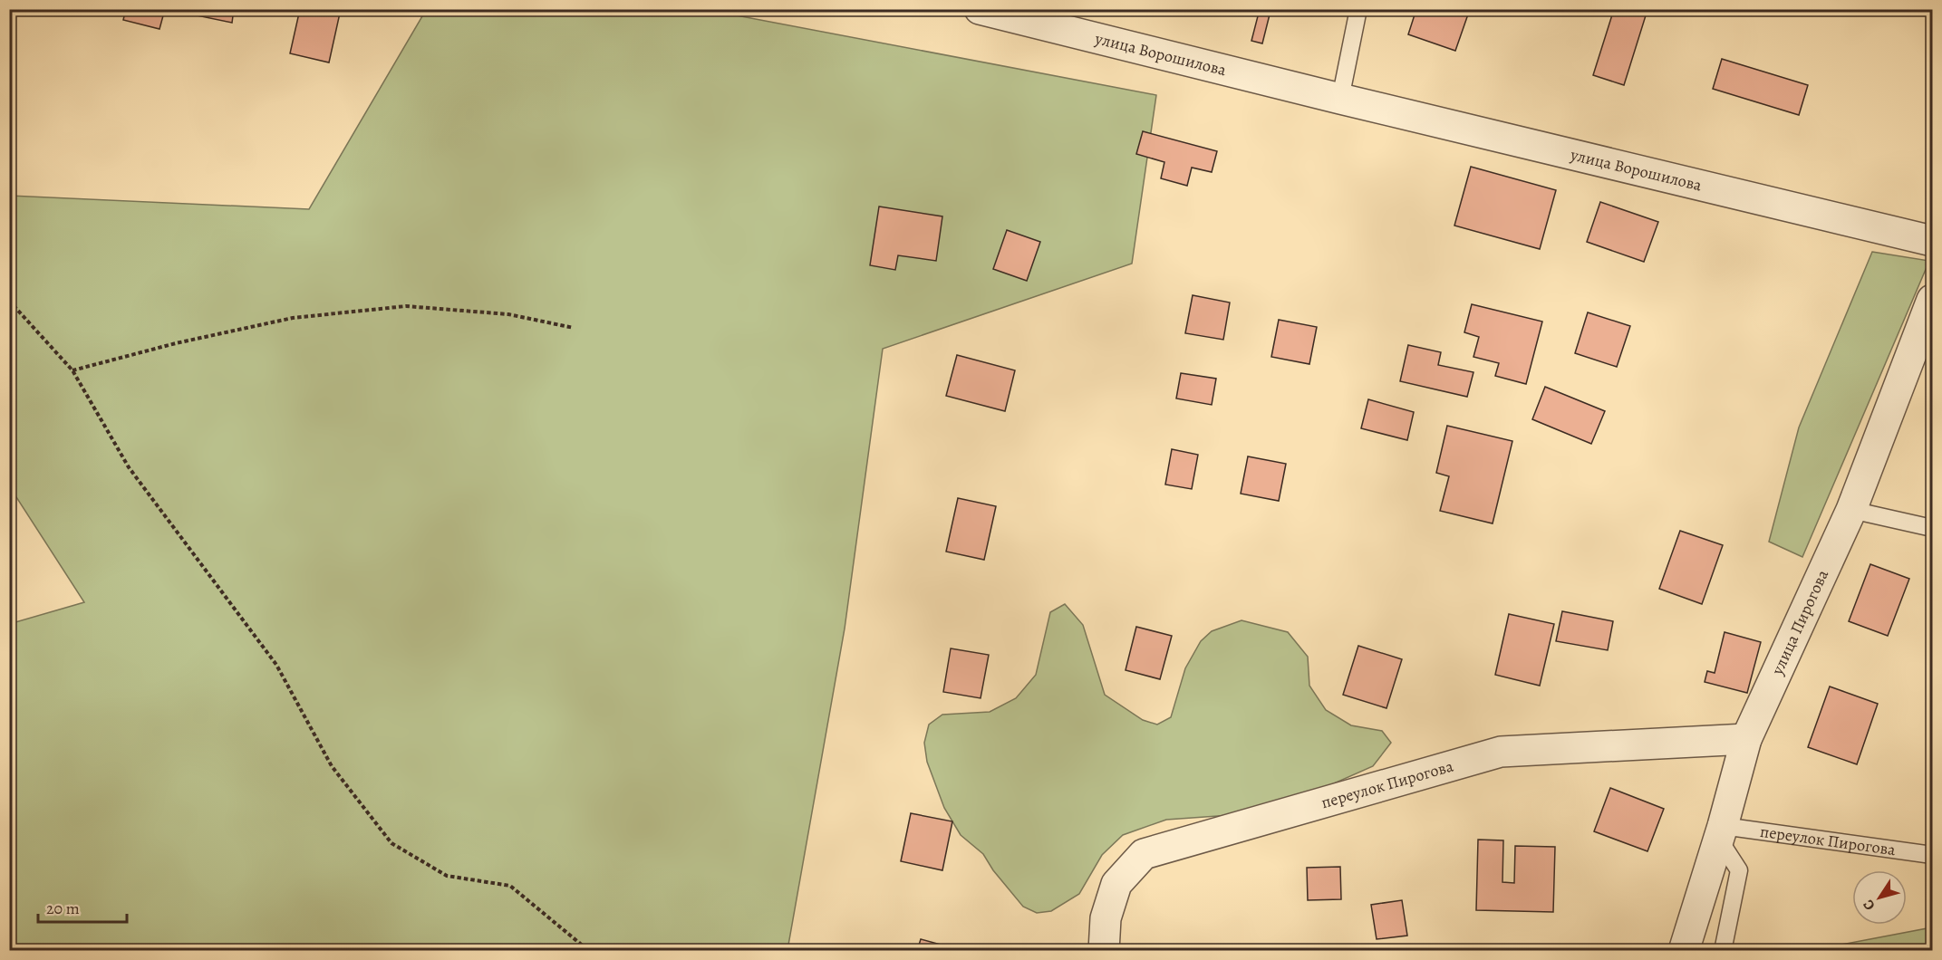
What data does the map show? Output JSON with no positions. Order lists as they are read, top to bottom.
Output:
{
  "streets": {
    "street": ["улица Ворошилова", "улица Пирогова", "переулок Пирогова"]
  },
  "crossings": [
    ["улица Пирогова", "переулок Пирогова"]
  ],
  "scale_bar": "20 m",
  "north": "bottom left"
}
